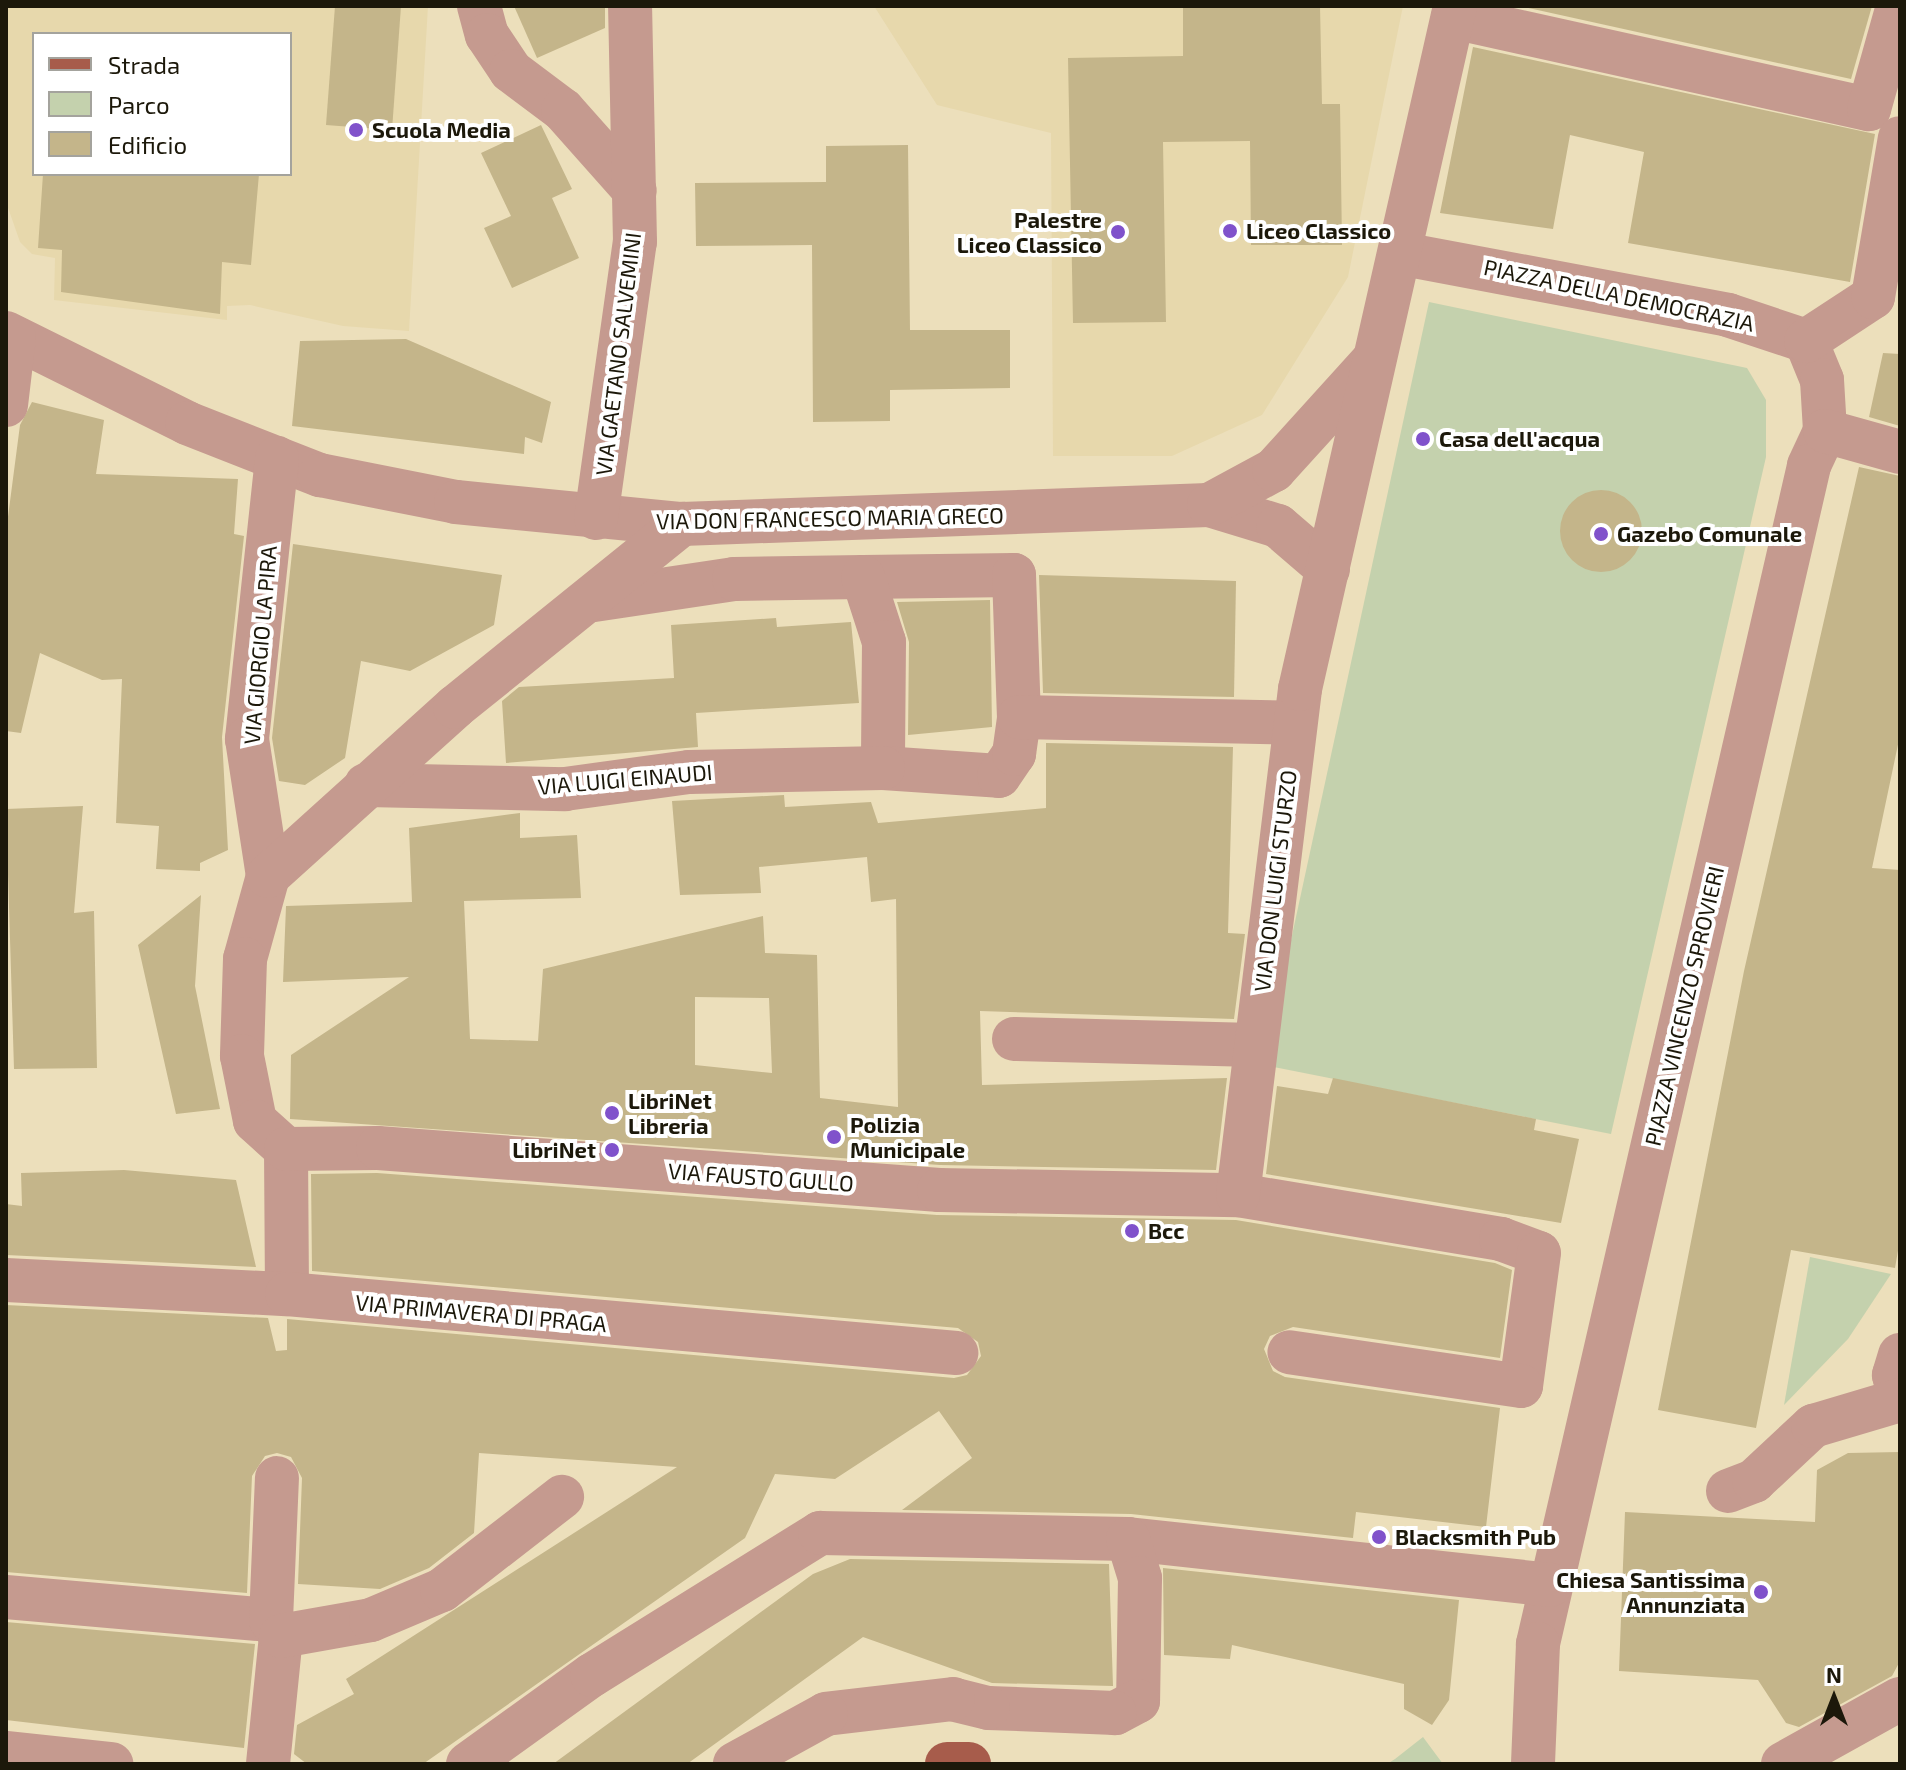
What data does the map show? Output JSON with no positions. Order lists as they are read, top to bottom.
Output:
{
  "streets": {
    "street": [
      "PIAZZA DELLA DEMOCRAZIA",
      "VIA GAETANO SALVEMINI",
      "VIA DON FRANCESCO MARIA GRECO",
      "VIA GIORGIO LA PIRA",
      "VIA LUIGI EINAUDI",
      "VIA DON LUIGI STURZO",
      "PIAZZA VINCENZO SPROVIERI",
      "VIA FAUSTO GULLO",
      "VIA PRIMAVERA DI PRAGA"
    ]
  },
  "crossings": [
    ["PIAZZA DELLA DEMOCRAZIA", "VIA DON LUIGI STURZO"],
    ["VIA GAETANO SALVEMINI", "VIA DON FRANCESCO MARIA GRECO"],
    ["VIA DON FRANCESCO MARIA GRECO", "VIA GIORGIO LA PIRA"],
    ["VIA GIORGIO LA PIRA", "VIA FAUSTO GULLO"],
    ["VIA DON LUIGI STURZO", "VIA FAUSTO GULLO"]
  ],
  "places": [
    "Scuola Media",
    "Liceo Classico",
    "Palestre Liceo Classico",
    "Casa dell'acqua",
    "Gazebo Comunale",
    "LibriNet Libreria",
    "Polizia Municipale",
    "LibriNet",
    "Bcc",
    "Blacksmith Pub",
    "Chiesa Santissima Annunziata"
  ],
  "legend": ["Strada", "Parco", "Edificio"],
  "north": "top"
}
